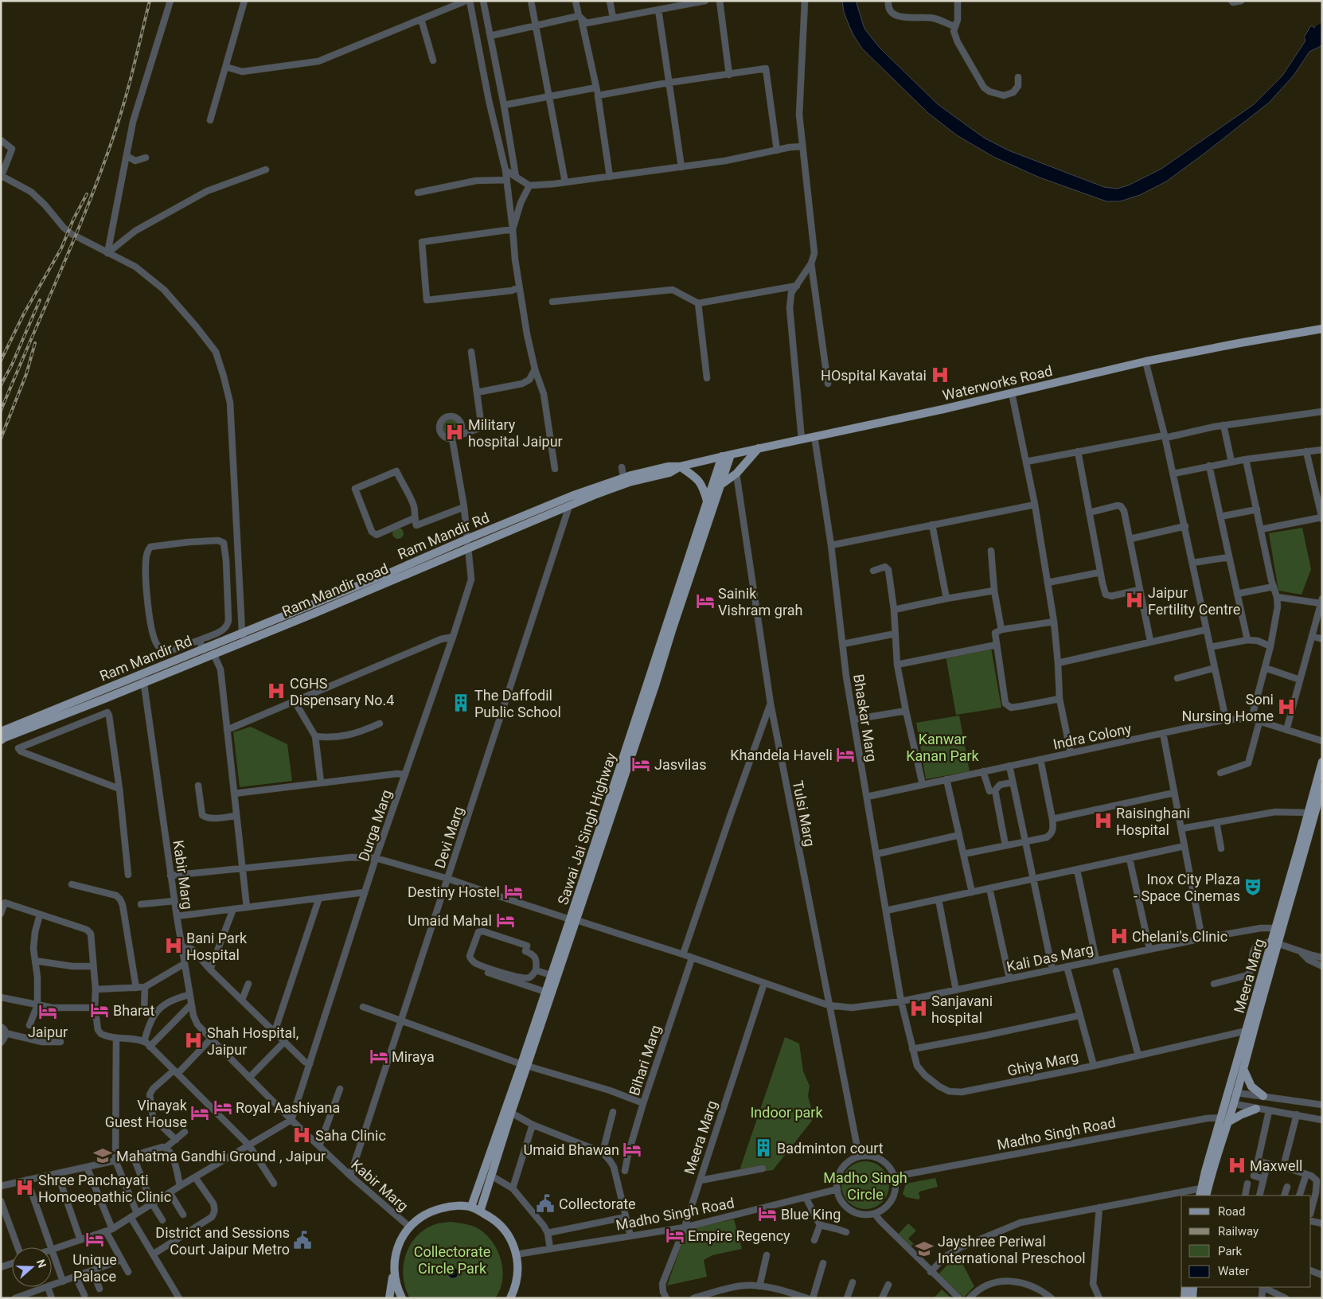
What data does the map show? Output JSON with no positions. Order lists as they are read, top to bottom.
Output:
{
  "streets": {
    "main road": [
      "Waterworks Road",
      "Ram Mandir Rd",
      "Ram Mandir Road",
      "Sawai Jai Singh Highway",
      "Meera Marg"
    ],
    "street": [
      "Bhaskar Marg",
      "Indra Colony",
      "Tulsi Marg",
      "Durga Marg",
      "Devi Marg",
      "Kabir Marg",
      "Kali Das Marg",
      "Bihari Marg",
      "Ghiya Marg",
      "Madho Singh Road"
    ]
  },
  "crossings": [
    ["Waterworks Road", "Ram Mandir Rd"],
    ["Waterworks Road", "Bhaskar Marg"],
    ["Waterworks Road", "Sawai Jai Singh Highway"],
    ["Ram Mandir Rd", "Ram Mandir Road"],
    ["Ram Mandir Rd", "Durga Marg"],
    ["Ram Mandir Rd", "Devi Marg"],
    ["Ram Mandir Rd", "Kabir Marg"],
    ["Ram Mandir Road", "Durga Marg"],
    ["Ram Mandir Road", "Devi Marg"],
    ["Ram Mandir Road", "Kabir Marg"],
    ["Bhaskar Marg", "Indra Colony"],
    ["Bhaskar Marg", "Kali Das Marg"],
    ["Bhaskar Marg", "Ghiya Marg"],
    ["Tulsi Marg", "Kali Das Marg"],
    ["Tulsi Marg", "Madho Singh Road"],
    ["Durga Marg", "Kabir Marg"],
    ["Durga Marg", "Kali Das Marg"],
    ["Sawai Jai Singh Highway", "Kali Das Marg"],
    ["Devi Marg", "Kabir Marg"],
    ["Devi Marg", "Kali Das Marg"],
    ["Kabir Marg", "Kali Das Marg"],
    ["Kali Das Marg", "Meera Marg"],
    ["Kali Das Marg", "Bihari Marg"],
    ["Kali Das Marg", "Ghiya Marg"],
    ["Meera Marg", "Ghiya Marg"],
    ["Meera Marg", "Madho Singh Road"]
  ],
  "parks": [
    "Kanwar Kanan Park",
    "Indoor park",
    "Madho Singh Circle",
    "Collectorate Circle Park"
  ],
  "places": {
    "hospital": [
      "HOspital Kavatai",
      "Military hospital Jaipur",
      "Jaipur Fertility Centre",
      "CGHS Dispensary No.4",
      "Soni Nursing Home",
      "Raisinghani Hospital",
      "Chelani's Clinic",
      "Bani Park Hospital",
      "Sanjavani hospital",
      "Shah Hospital, Jaipur",
      "Saha Clinic",
      "Maxwell",
      "Shree Panchayati Homoeopathic Clinic"
    ],
    "hotel": [
      "Sainik Vishram grah",
      "Khandela Haveli",
      "Jasvilas",
      "Destiny Hostel",
      "Umaid Mahal",
      "Bharat",
      "Jaipur",
      "Miraya",
      "Royal Aashiyana",
      "Vinayak Guest House",
      "Umaid Bhawan",
      "Blue King",
      "Empire Regency",
      "Unique Palace"
    ],
    "building": ["The Daffodil Public School", "Badminton court"],
    "theatre": ["Inox City Plaza - Space Cinemas"],
    "school or university": ["Mahatma Gandhi Ground , Jaipur", "Jayshree Periwal International Preschool"],
    "public building": ["Collectorate", "District and Sessions Court Jaipur Metro"]
  },
  "legend": [
    "Road",
    "Railway",
    "Park",
    "Water"
  ],
  "north": "right"
}
